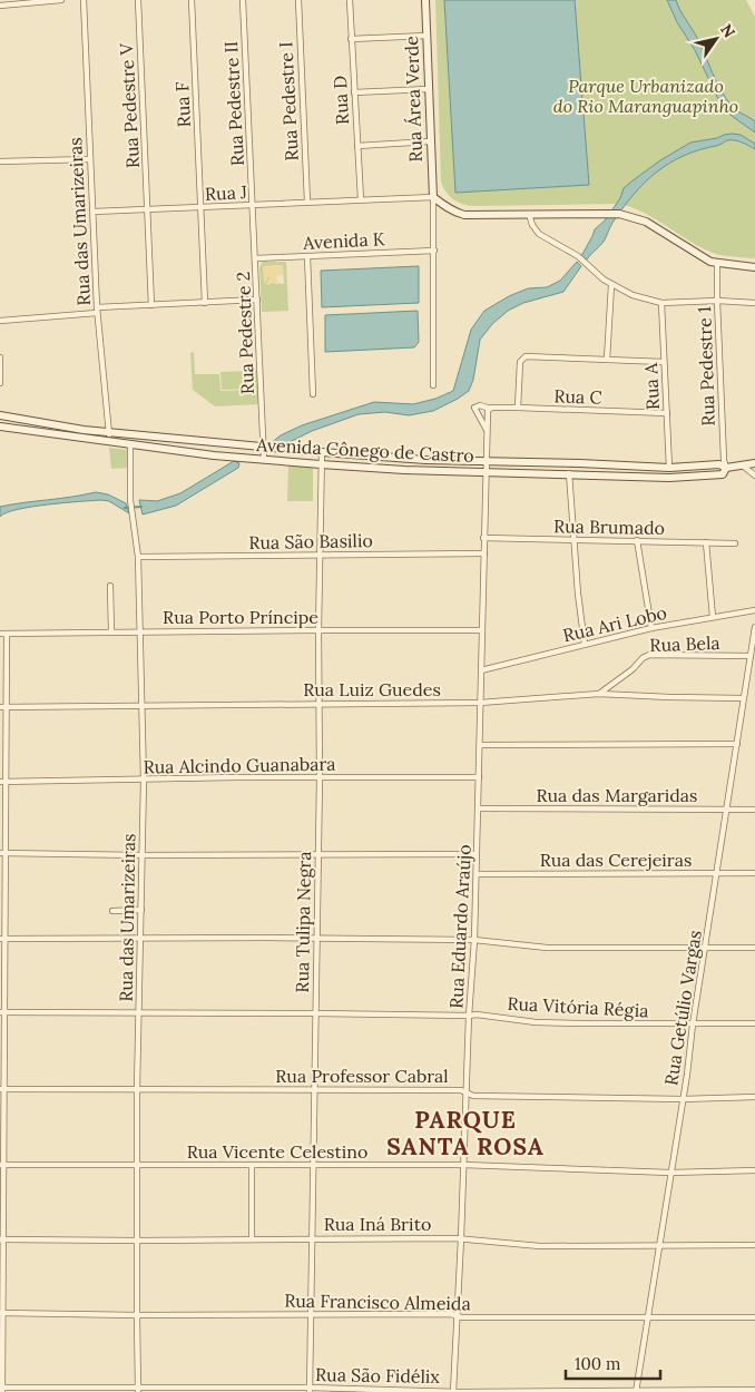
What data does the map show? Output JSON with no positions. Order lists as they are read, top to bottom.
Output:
{
  "streets": {
    "main road": ["Rua Área Verde", "Avenida Cônego de Castro"],
    "street": [
      "Rua D",
      "Rua Pedestre I",
      "Rua Pedestre II",
      "Rua F",
      "Rua Pedestre V",
      "Rua J",
      "Rua das Umarizeiras",
      "Avenida K",
      "Rua Pedestre 2",
      "Rua Pedestre 1",
      "Rua A",
      "Rua C",
      "Rua Brumado",
      "Rua São Basilio",
      "Rua Porto Príncipe",
      "Rua Ari Lobo",
      "Rua Bela",
      "Rua Luiz Guedes",
      "Rua Alcindo Guanabara",
      "Rua das Margaridas",
      "Rua das Cerejeiras",
      "Rua Tulipa Negra",
      "Rua Eduardo Araújo",
      "Rua Vitória Régia",
      "Rua Getúlio Vargas",
      "Rua Professor Cabral",
      "Rua Vicente Celestino",
      "Rua Iná Brito",
      "Rua Francisco Almeida",
      "Rua São Fidélix"
    ]
  },
  "crossings": [
    ["Rua Área Verde", "Avenida K"],
    ["Rua D", "Rua J"],
    ["Rua Pedestre I", "Rua J"],
    ["Rua Pedestre II", "Rua J"],
    ["Rua Pedestre II", "Rua Pedestre 2"],
    ["Rua F", "Rua J"],
    ["Rua Pedestre V", "Rua J"],
    ["Rua J", "Rua das Umarizeiras"],
    ["Rua J", "Rua Pedestre 2"],
    ["Rua das Umarizeiras", "Avenida Cônego de Castro"],
    ["Rua das Umarizeiras", "Rua São Basilio"],
    ["Rua das Umarizeiras", "Rua Porto Príncipe"],
    ["Rua das Umarizeiras", "Rua Luiz Guedes"],
    ["Rua das Umarizeiras", "Rua Alcindo Guanabara"],
    ["Rua das Umarizeiras", "Rua Vitória Régia"],
    ["Rua das Umarizeiras", "Rua Professor Cabral"],
    ["Rua das Umarizeiras", "Rua Vicente Celestino"],
    ["Rua das Umarizeiras", "Rua Iná Brito"],
    ["Rua das Umarizeiras", "Rua Francisco Almeida"],
    ["Rua das Umarizeiras", "Rua São Fidélix"],
    ["Avenida K", "Rua Pedestre 2"],
    ["Rua Pedestre 2", "Avenida Cônego de Castro"],
    ["Rua Pedestre 1", "Avenida Cônego de Castro"],
    ["Rua A", "Rua C"],
    ["Rua A", "Avenida Cônego de Castro"],
    ["Rua C", "Rua Eduardo Araújo"],
    ["Avenida Cônego de Castro", "Rua Tulipa Negra"],
    ["Avenida Cônego de Castro", "Rua Eduardo Araújo"],
    ["Rua Brumado", "Rua Eduardo Araújo"],
    ["Rua São Basilio", "Rua Tulipa Negra"],
    ["Rua São Basilio", "Rua Eduardo Araújo"],
    ["Rua Porto Príncipe", "Rua Tulipa Negra"],
    ["Rua Porto Príncipe", "Rua Eduardo Araújo"],
    ["Rua Ari Lobo", "Rua Eduardo Araújo"],
    ["Rua Bela", "Rua Luiz Guedes"],
    ["Rua Bela", "Rua Getúlio Vargas"],
    ["Rua Luiz Guedes", "Rua Tulipa Negra"],
    ["Rua Luiz Guedes", "Rua Eduardo Araújo"],
    ["Rua Luiz Guedes", "Rua Getúlio Vargas"],
    ["Rua Alcindo Guanabara", "Rua Tulipa Negra"],
    ["Rua Alcindo Guanabara", "Rua Eduardo Araújo"],
    ["Rua das Margaridas", "Rua Eduardo Araújo"],
    ["Rua das Margaridas", "Rua Getúlio Vargas"],
    ["Rua das Cerejeiras", "Rua Eduardo Araújo"],
    ["Rua das Cerejeiras", "Rua Getúlio Vargas"],
    ["Rua Tulipa Negra", "Rua Vitória Régia"],
    ["Rua Tulipa Negra", "Rua Professor Cabral"],
    ["Rua Tulipa Negra", "Rua Vicente Celestino"],
    ["Rua Tulipa Negra", "Rua Iná Brito"],
    ["Rua Tulipa Negra", "Rua Francisco Almeida"],
    ["Rua Tulipa Negra", "Rua São Fidélix"],
    ["Rua Eduardo Araújo", "Rua Vitória Régia"],
    ["Rua Eduardo Araújo", "Rua Professor Cabral"],
    ["Rua Eduardo Araújo", "Rua Vicente Celestino"],
    ["Rua Eduardo Araújo", "Rua Iná Brito"],
    ["Rua Eduardo Araújo", "Rua Francisco Almeida"],
    ["Rua Eduardo Araújo", "Rua São Fidélix"],
    ["Rua Vitória Régia", "Rua Getúlio Vargas"],
    ["Rua Getúlio Vargas", "Rua Professor Cabral"],
    ["Rua Getúlio Vargas", "Rua Vicente Celestino"],
    ["Rua Getúlio Vargas", "Rua Iná Brito"],
    ["Rua Getúlio Vargas", "Rua Francisco Almeida"],
    ["Rua Getúlio Vargas", "Rua São Fidélix"]
  ],
  "districts": ["PARQUE SANTA ROSA"],
  "parks": ["Parque Urbanizado do Rio Maranguapinho"],
  "scale_bar": "100 m",
  "north": "top right"
}
